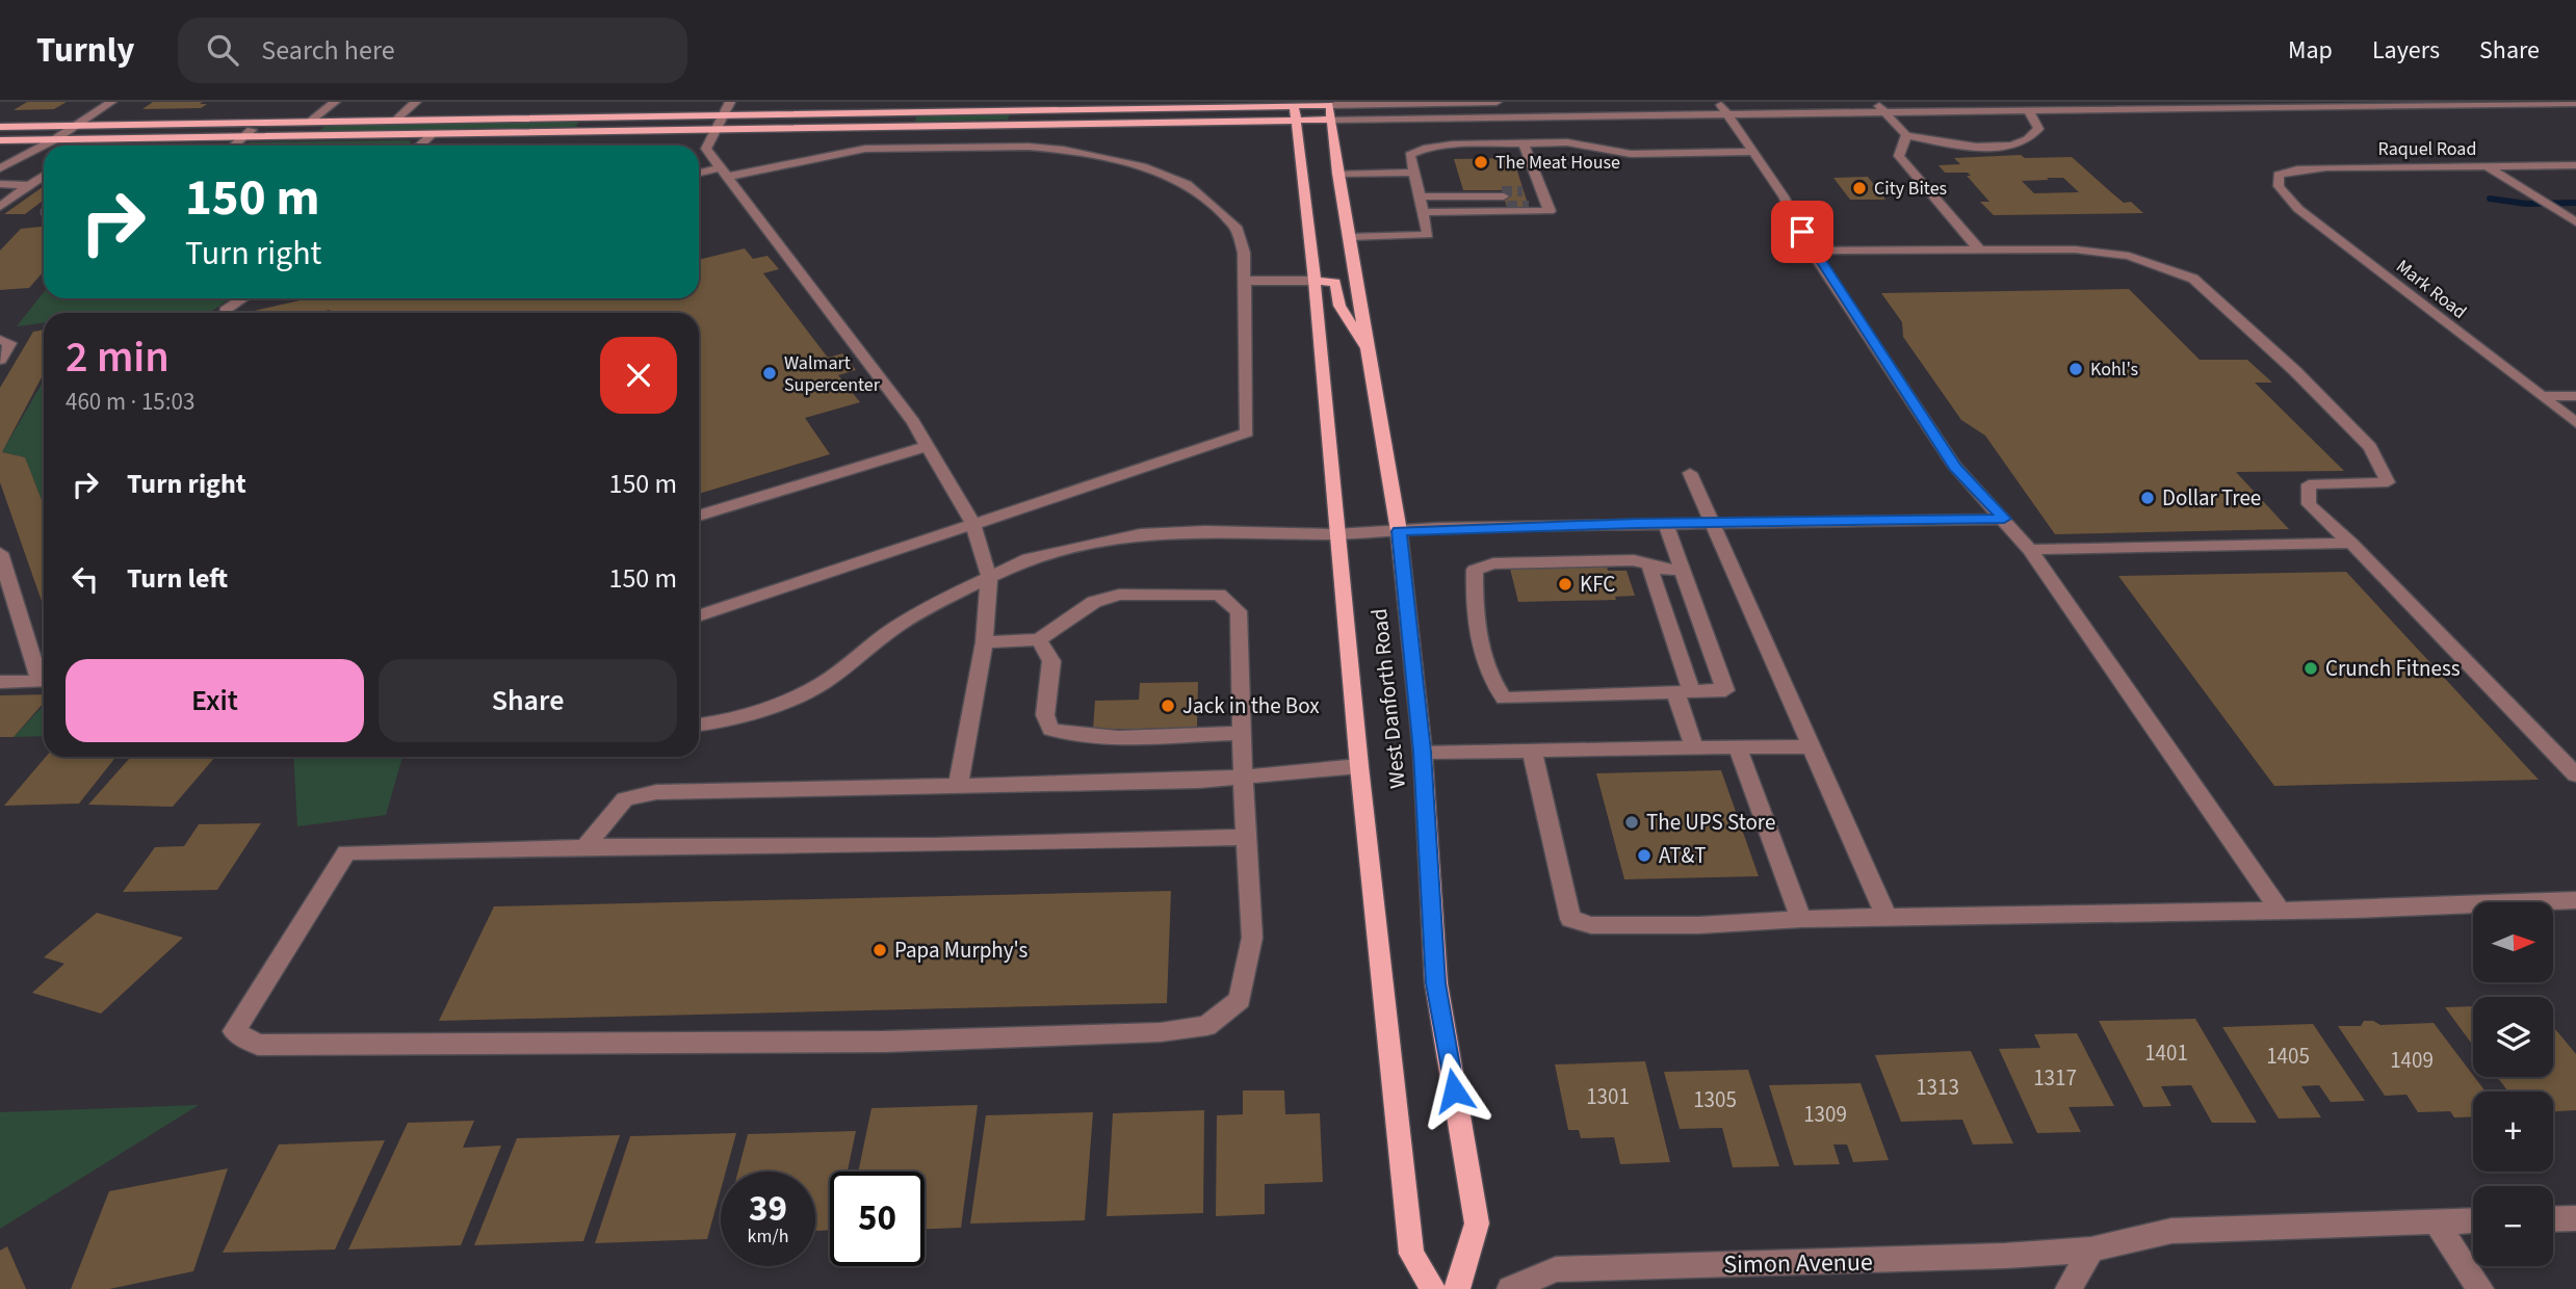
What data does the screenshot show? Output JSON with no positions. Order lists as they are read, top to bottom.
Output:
{
  "streets": {
    "main road": ["West Danforth Road"],
    "street": ["Raquel Road", "Mark Road", "Simon Avenue"]
  },
  "crossings": [
    ["Raquel Road", "Mark Road"]
  ],
  "places": [
    "The Meat House",
    "City Bites",
    "Kohl's",
    "Walmart Supercenter",
    "Dollar Tree",
    "KFC",
    "Crunch Fitness",
    "Jack in the Box",
    "The UPS Store",
    "AT&T",
    "Papa Murphy's"
  ],
  "house_numbers": [
    "1401",
    "1405",
    "1409",
    "1317",
    "1313",
    "1301",
    "1305",
    "1309"
  ],
  "north": "right",
  "page": {
    "header": "Turnly",
    "search": "Search here",
    "nav": ["Map", "Layers", "Share"],
    "turn": ["150 m", "Turn right"],
    "heading": ["2 min", "460 m · 15:03"],
    "list": [
      {
        "name": "Turn right",
        "value": "150 m"
      },
      {
        "name": "Turn left",
        "value": "150 m"
      }
    ],
    "buttons": ["Exit", "Share"],
    "map_buttons": ["+", "−"],
    "speed": "39 km/h",
    "limit": "50"
  }
}
